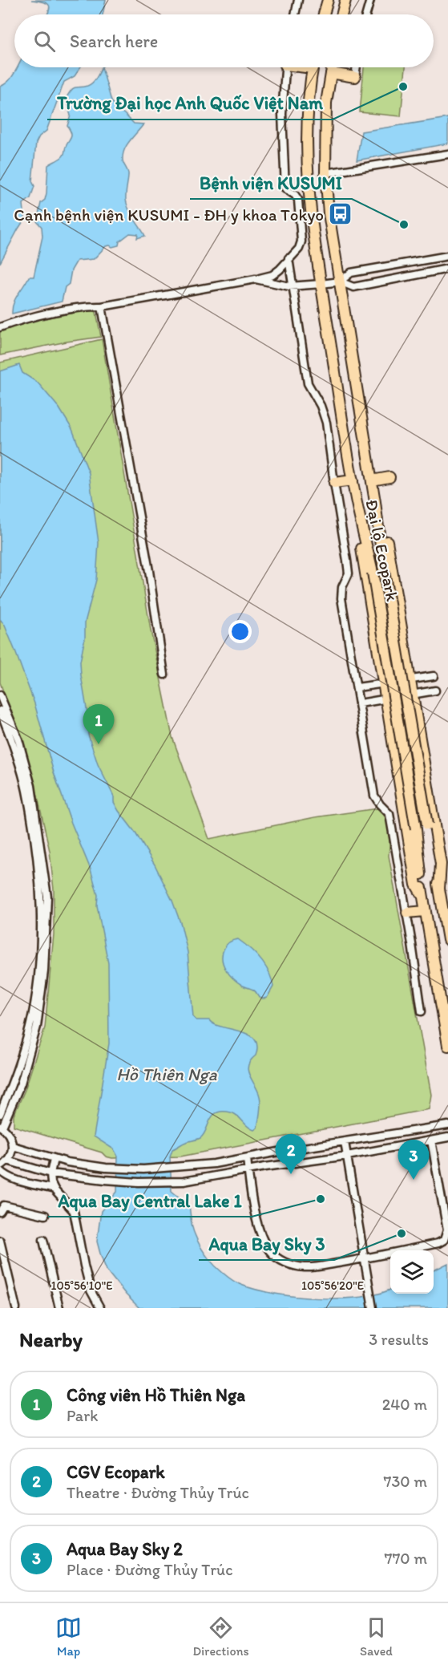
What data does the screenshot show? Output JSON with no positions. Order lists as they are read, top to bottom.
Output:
{
  "streets": {
    "highway": ["Đại lộ Ecopark"]
  },
  "water": ["Hồ Thiên Nga"],
  "places": {
    "other": [
      "Trường Đại học Anh Quốc Việt Nam",
      "Bệnh viện KUSUMI",
      "Aqua Bay Central Lake 1",
      "Aqua Bay Sky 3"
    ],
    "bus stop": ["Cạnh bệnh viện KUSUMI - ĐH y khoa Tokyo"]
  },
  "page": {
    "search": "Search here",
    "pins": ["1", "2", "3"],
    "heading": ["Nearby", "3 results"],
    "list": [
      {
        "mark": "1",
        "name": "Công viên Hồ Thiên Nga",
        "note": "Park",
        "value": "240 m"
      },
      {
        "mark": "2",
        "name": "CGV Ecopark",
        "note": "Theatre · Đường Thủy Trúc",
        "value": "730 m"
      },
      {
        "mark": "3",
        "name": "Aqua Bay Sky 2",
        "note": "Place · Đường Thủy Trúc",
        "value": "770 m"
      }
    ],
    "nav": ["Map", "Directions", "Saved"]
  },
  "coordinates": ["105°56'10\"E", "105°56'20\"E"]
}
